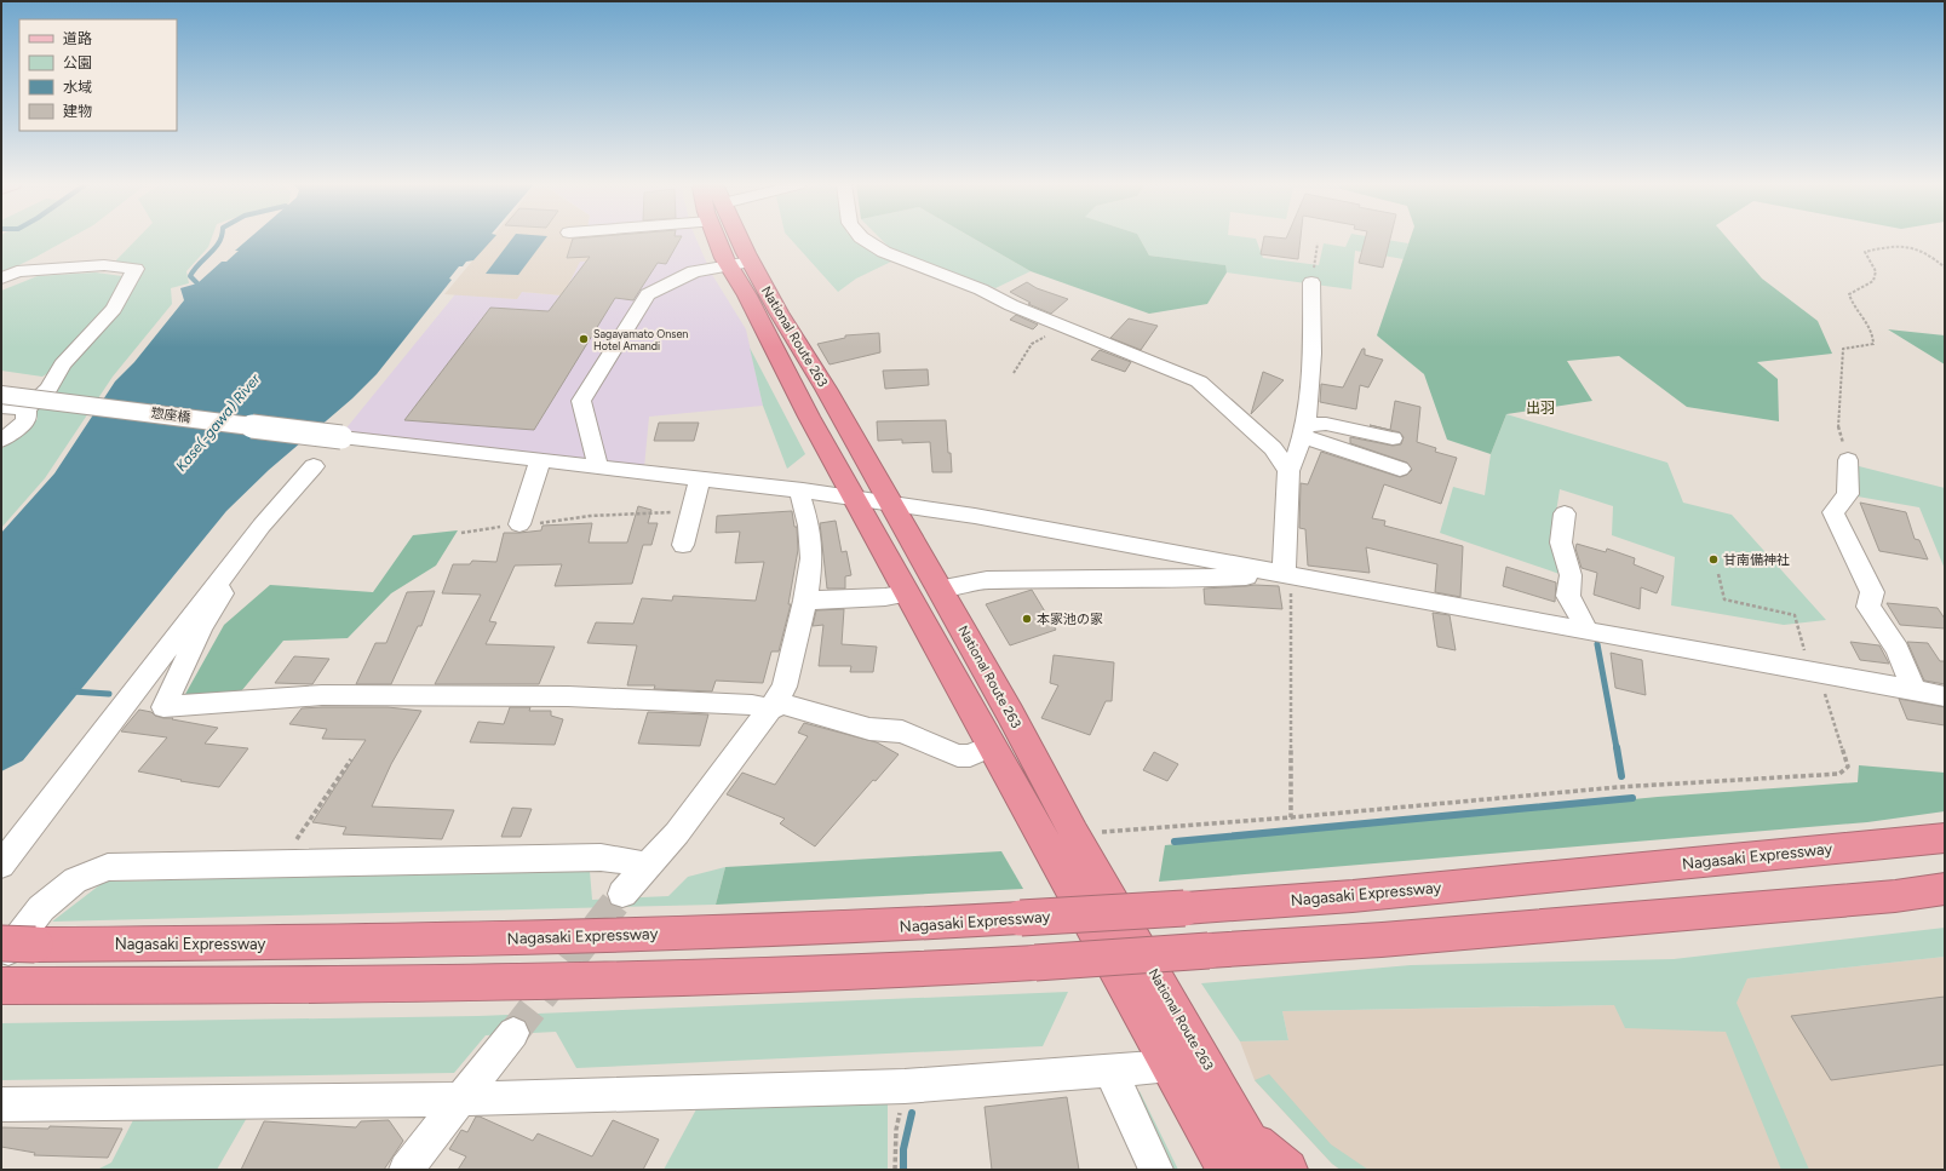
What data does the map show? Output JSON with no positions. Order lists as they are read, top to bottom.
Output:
{
  "streets": {
    "highway": ["National Route 263", "Nagasaki Expressway"],
    "street": ["惣座橋"]
  },
  "crossings": [
    ["National Route 263", "惣座橋"]
  ],
  "districts": ["出羽"],
  "water": ["Kase(-gawa) River"],
  "places": ["Sagayamato Onsen Hotel Amandi", "甘南備神社", "本家池の家"],
  "legend": [
    "道路",
    "公園",
    "水域",
    "建物"
  ]
}
